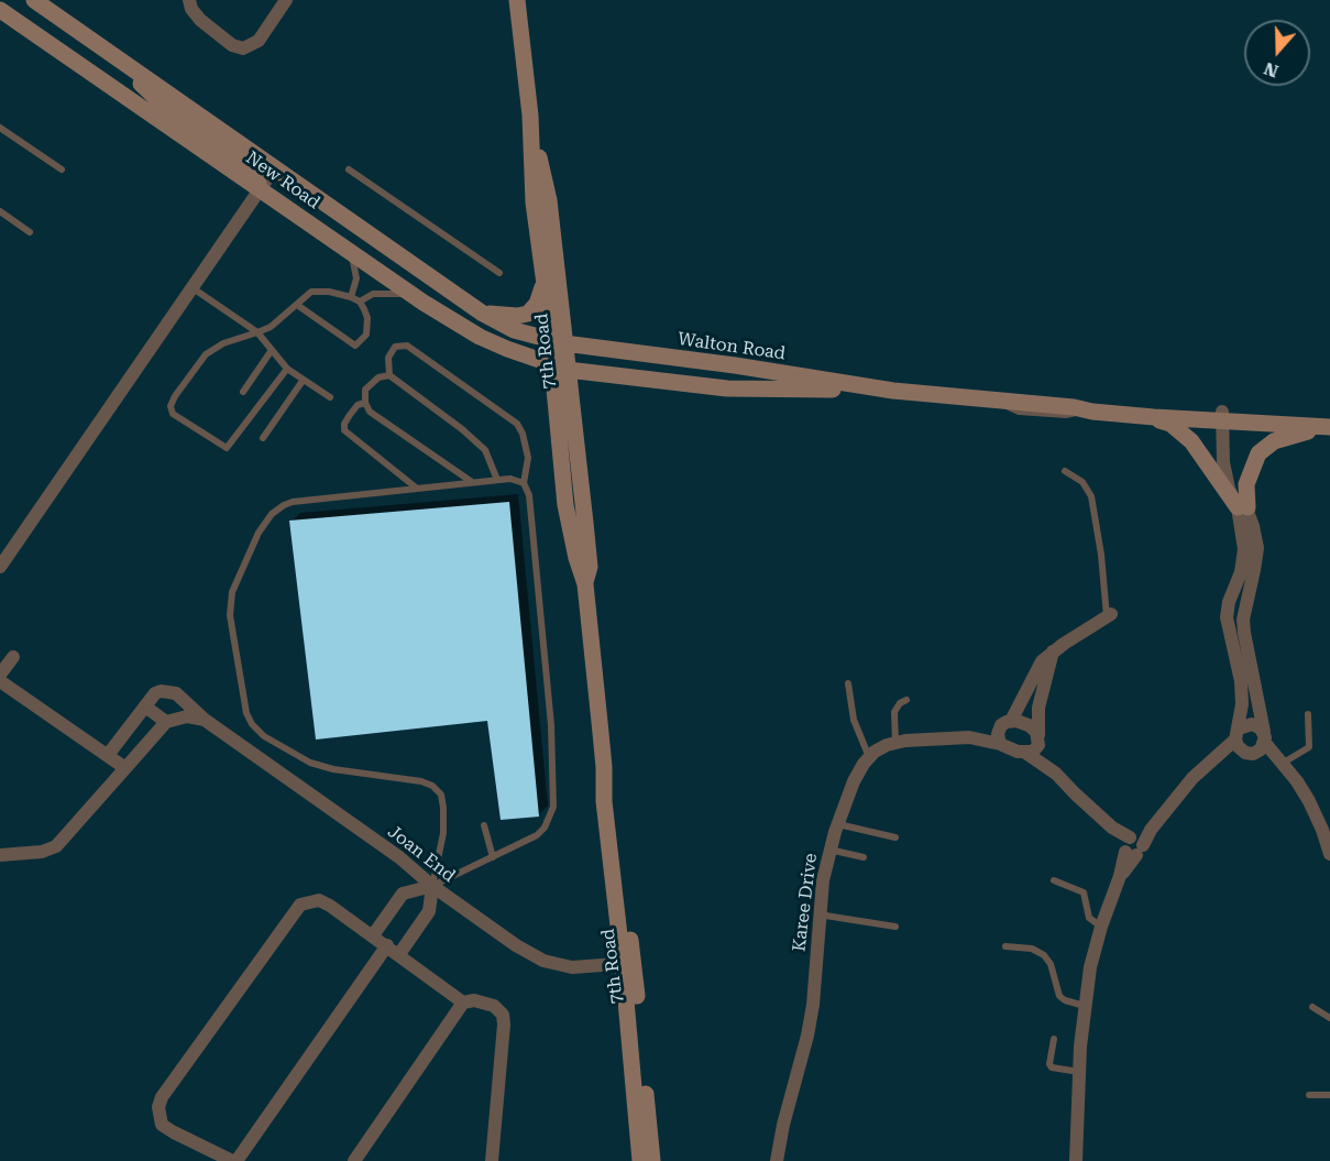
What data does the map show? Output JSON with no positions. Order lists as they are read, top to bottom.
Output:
{
  "streets": {
    "main road": ["New Road", "Walton Road", "7th Road"],
    "street": ["Joan End", "Karee Drive"]
  },
  "crossings": [
    ["New Road", "Walton Road"],
    ["New Road", "7th Road"],
    ["Walton Road", "7th Road"],
    ["7th Road", "Joan End"]
  ],
  "north": "bottom"
}
